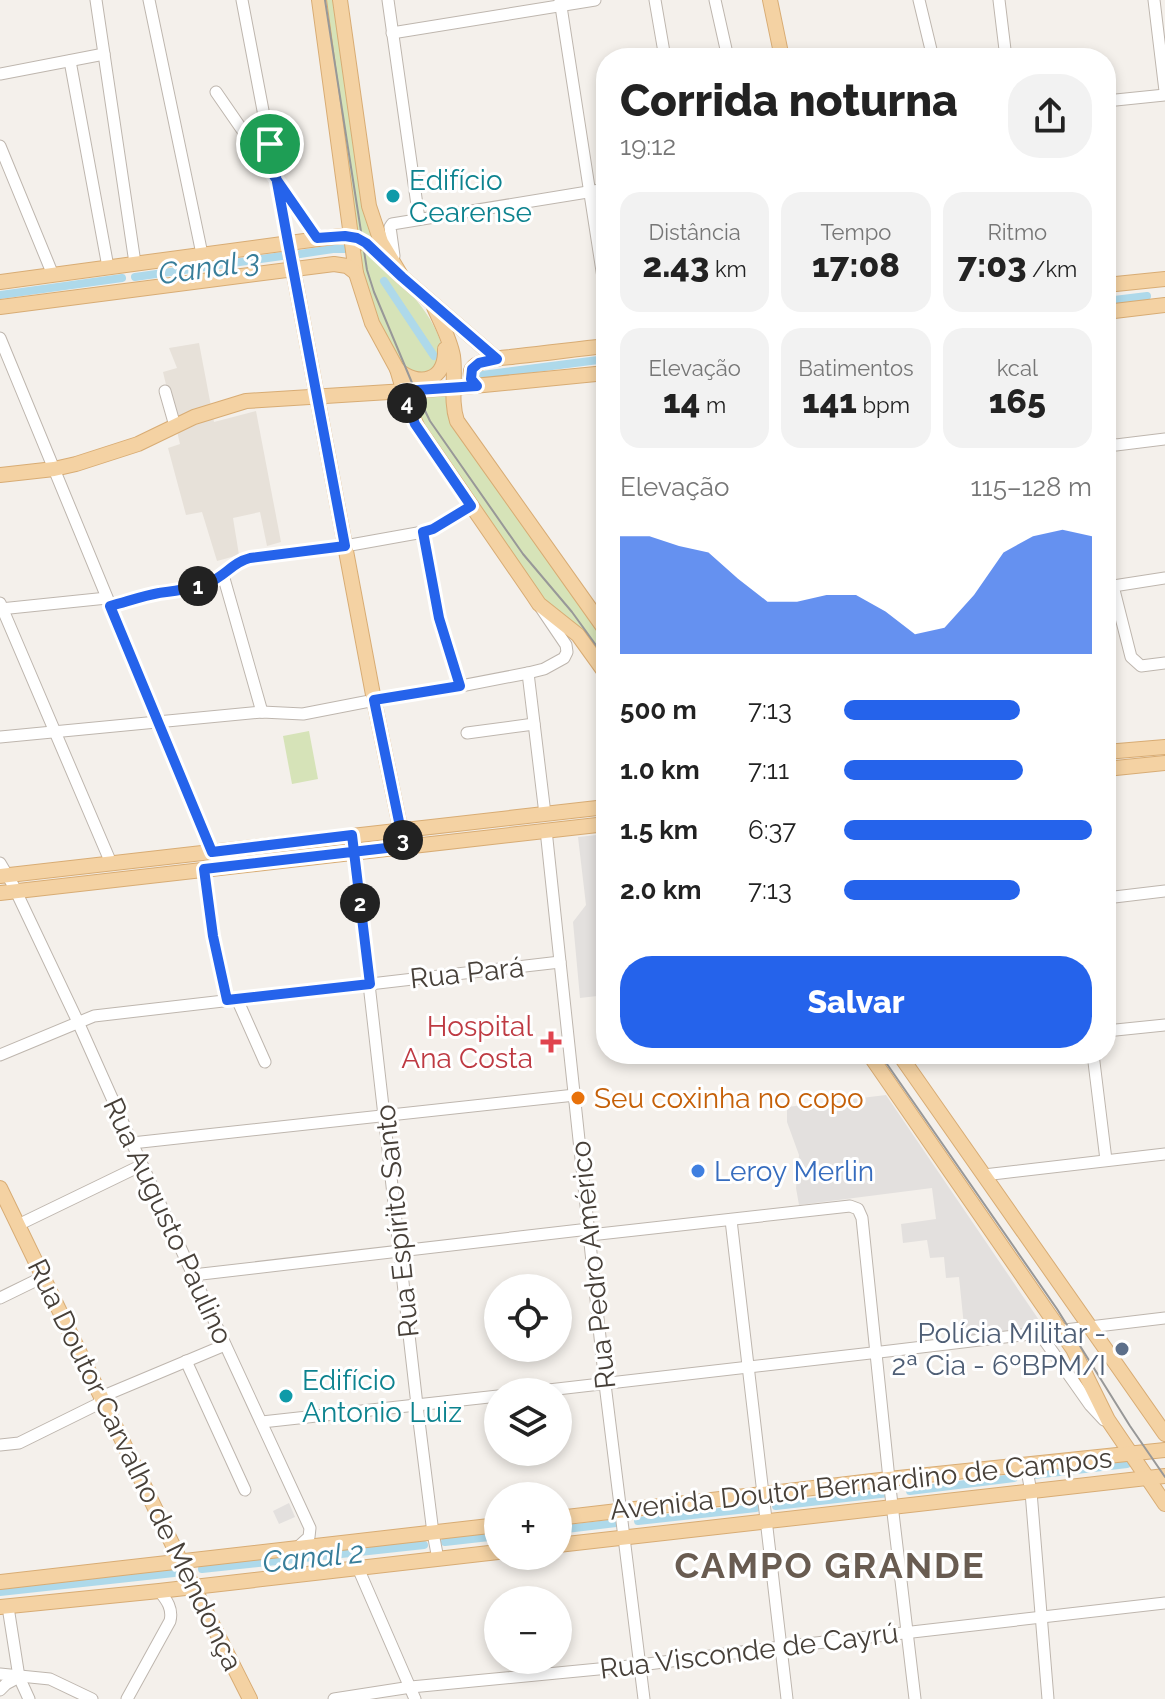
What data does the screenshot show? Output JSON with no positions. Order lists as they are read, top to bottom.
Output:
{
  "streets": {
    "main road": ["Rua Doutor Carvalho de Mendonça", "Avenida Doutor Bernardino de Campos"],
    "street": [
      "Rua Pará",
      "Rua Augusto Paulino",
      "Rua Espírito Santo",
      "Rua Pedro Américo",
      "Rua Visconde de Cayrú"
    ]
  },
  "crossings": [
    ["Rua Pará", "Rua Augusto Paulino"],
    ["Rua Pará", "Rua Espírito Santo"],
    ["Rua Pará", "Rua Pedro Américo"],
    ["Rua Pedro Américo", "Avenida Doutor Bernardino de Campos"],
    ["Rua Pedro Américo", "Rua Visconde de Cayrú"]
  ],
  "districts": ["CAMPO GRANDE"],
  "water": ["Canal 3", "Canal 2"],
  "places": {
    "other": [
      "Edifício Cearense",
      "Seu coxinha no copo",
      "Leroy Merlin",
      "Polícia Militar - 2ª Cia - 6ºBPM/I",
      "Edifício Antonio Luiz"
    ],
    "health": ["Hospital Ana Costa"]
  },
  "page": {
    "heading": ["Corrida noturna", "19:12"],
    "stats": [
      ["Distância", "2.43 km"],
      ["Tempo", "17:08"],
      ["Ritmo", "7:03 /km"],
      ["Elevação", "14 m"],
      ["Batimentos", "141 bpm"],
      ["kcal", "165"]
    ],
    "pins": [
      "4",
      "1",
      "3",
      "2"
    ],
    "chart": ["Elevação", "115–128 m"],
    "list": [
      {
        "name": "500 m",
        "note": "7:13"
      },
      {
        "name": "1.0 km",
        "note": "7:11"
      },
      {
        "name": "1.5 km",
        "note": "6:37"
      },
      {
        "name": "2.0 km",
        "note": "7:13"
      }
    ],
    "buttons": "Salvar",
    "map_buttons": ["+", "−"]
  }
}
